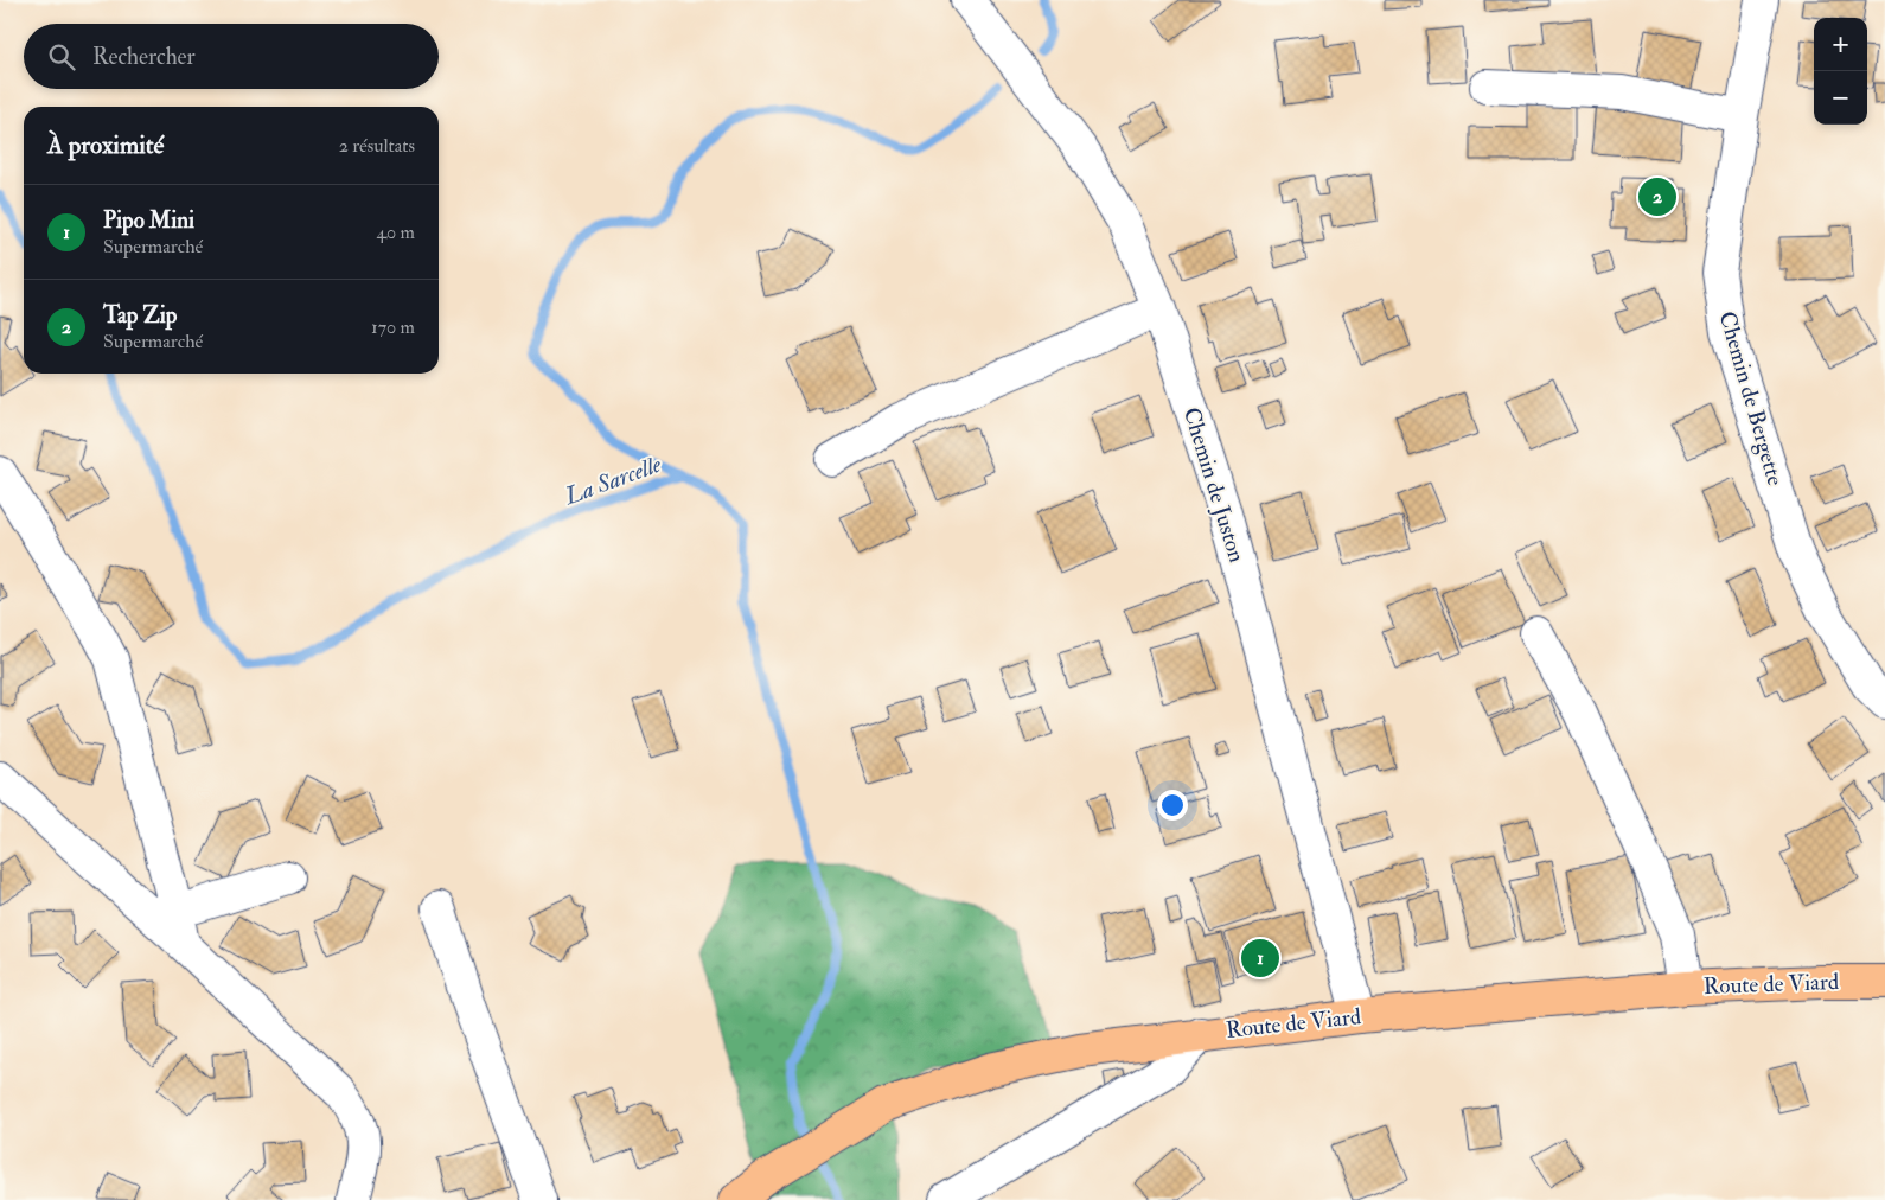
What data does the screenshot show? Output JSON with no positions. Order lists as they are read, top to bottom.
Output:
{
  "streets": {
    "main road": ["Route de Viard"],
    "street": ["Chemin de Bergette", "Chemin de Juston"]
  },
  "crossings": [
    ["Chemin de Juston", "Route de Viard"]
  ],
  "water": ["La Sarcelle"],
  "page": {
    "map_buttons": ["+", "−"],
    "search": "Rechercher",
    "heading": ["À proximité", "2 résultats"],
    "pins": ["2", "1"],
    "list": [
      {
        "mark": "1",
        "name": "Pipo Mini",
        "note": "Supermarché",
        "value": "40 m"
      },
      {
        "mark": "2",
        "name": "Tap Zip",
        "note": "Supermarché",
        "value": "170 m"
      }
    ]
  }
}
